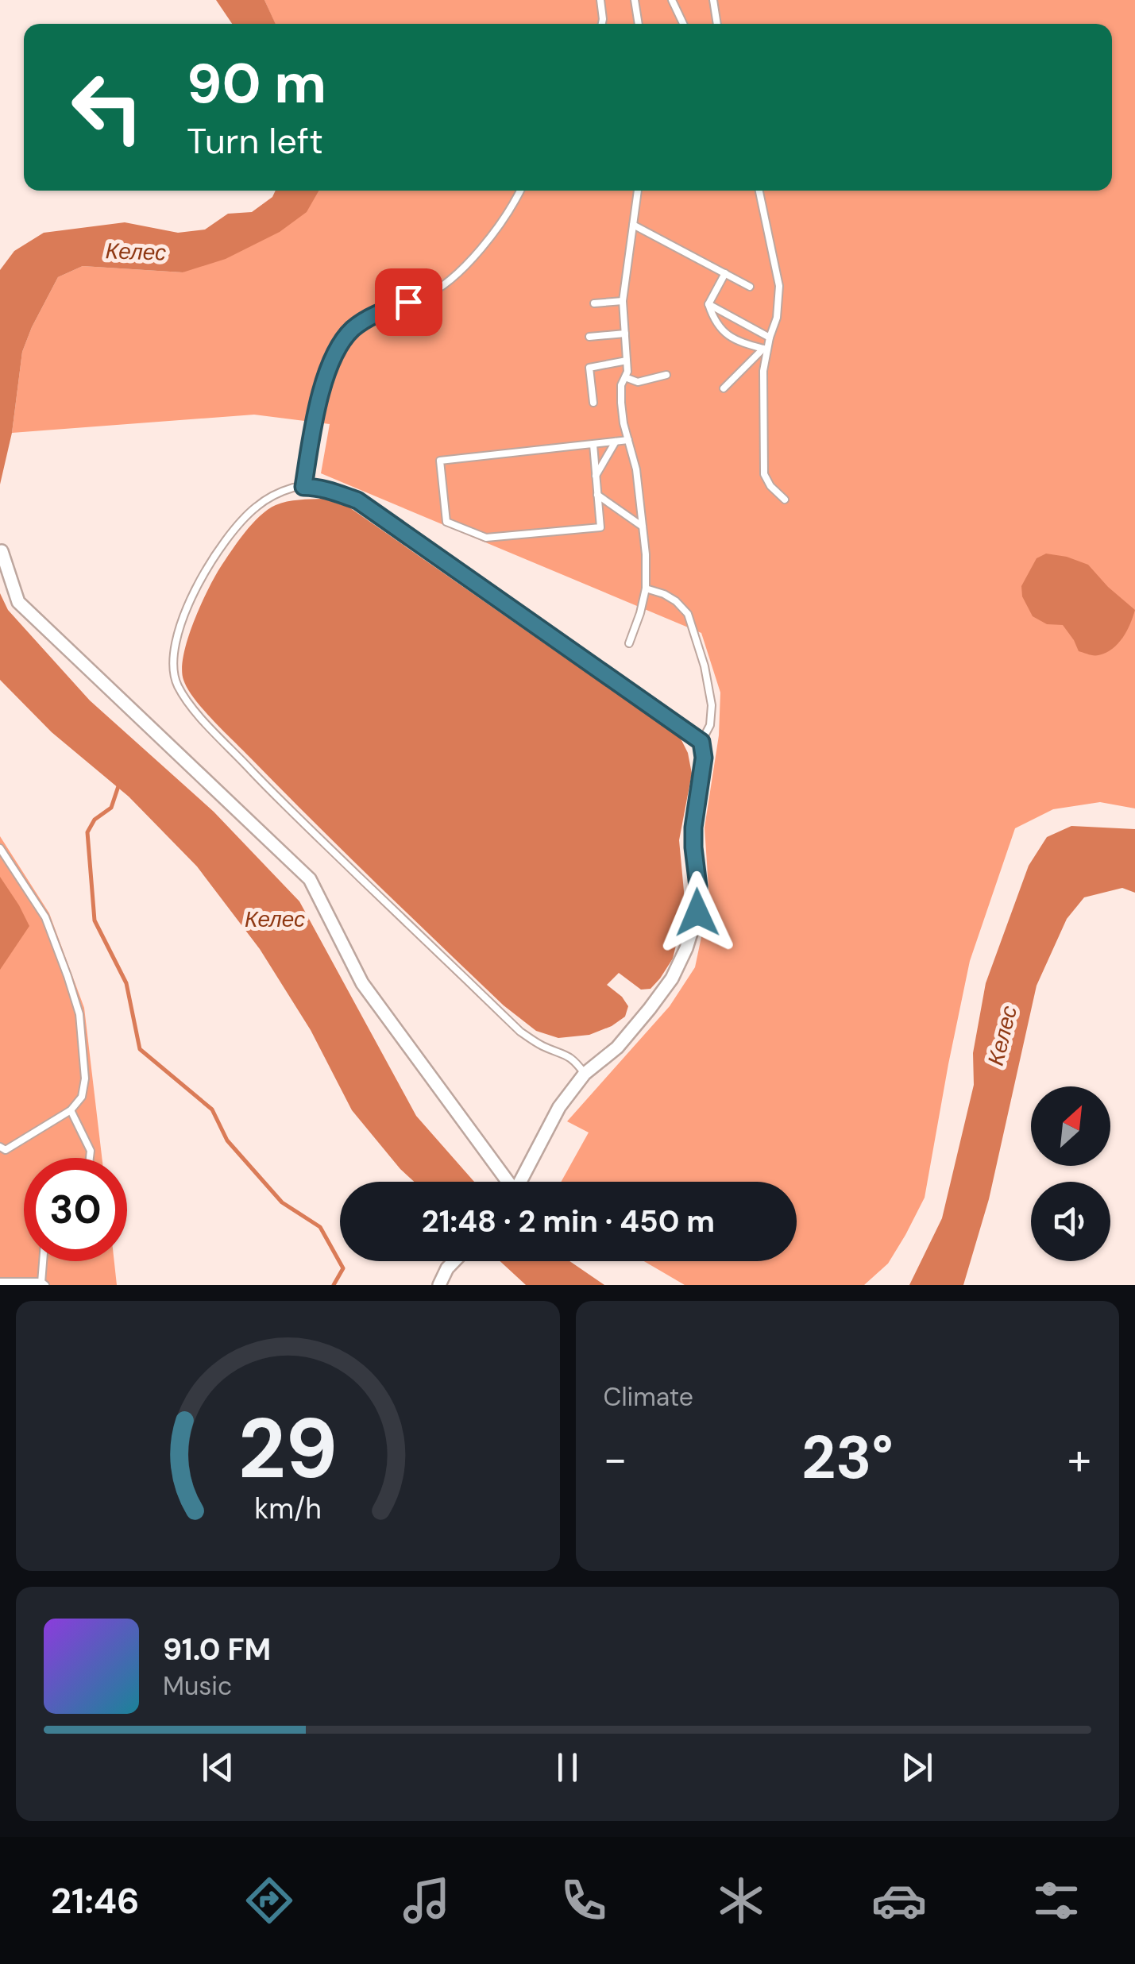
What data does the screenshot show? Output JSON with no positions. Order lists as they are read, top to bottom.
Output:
{
  "water": ["Келес"],
  "north": "top right",
  "page": {
    "turn": ["90 m", "Turn left"],
    "limit": "30",
    "trip": "21:48 · 2 min · 450 m",
    "tile": "Climate",
    "heat": ["−", "23°", "+"],
    "song": ["91.0 FM", "Music"],
    "tabs": "21:46",
    "gauge": ["29", "km/h"]
  }
}
